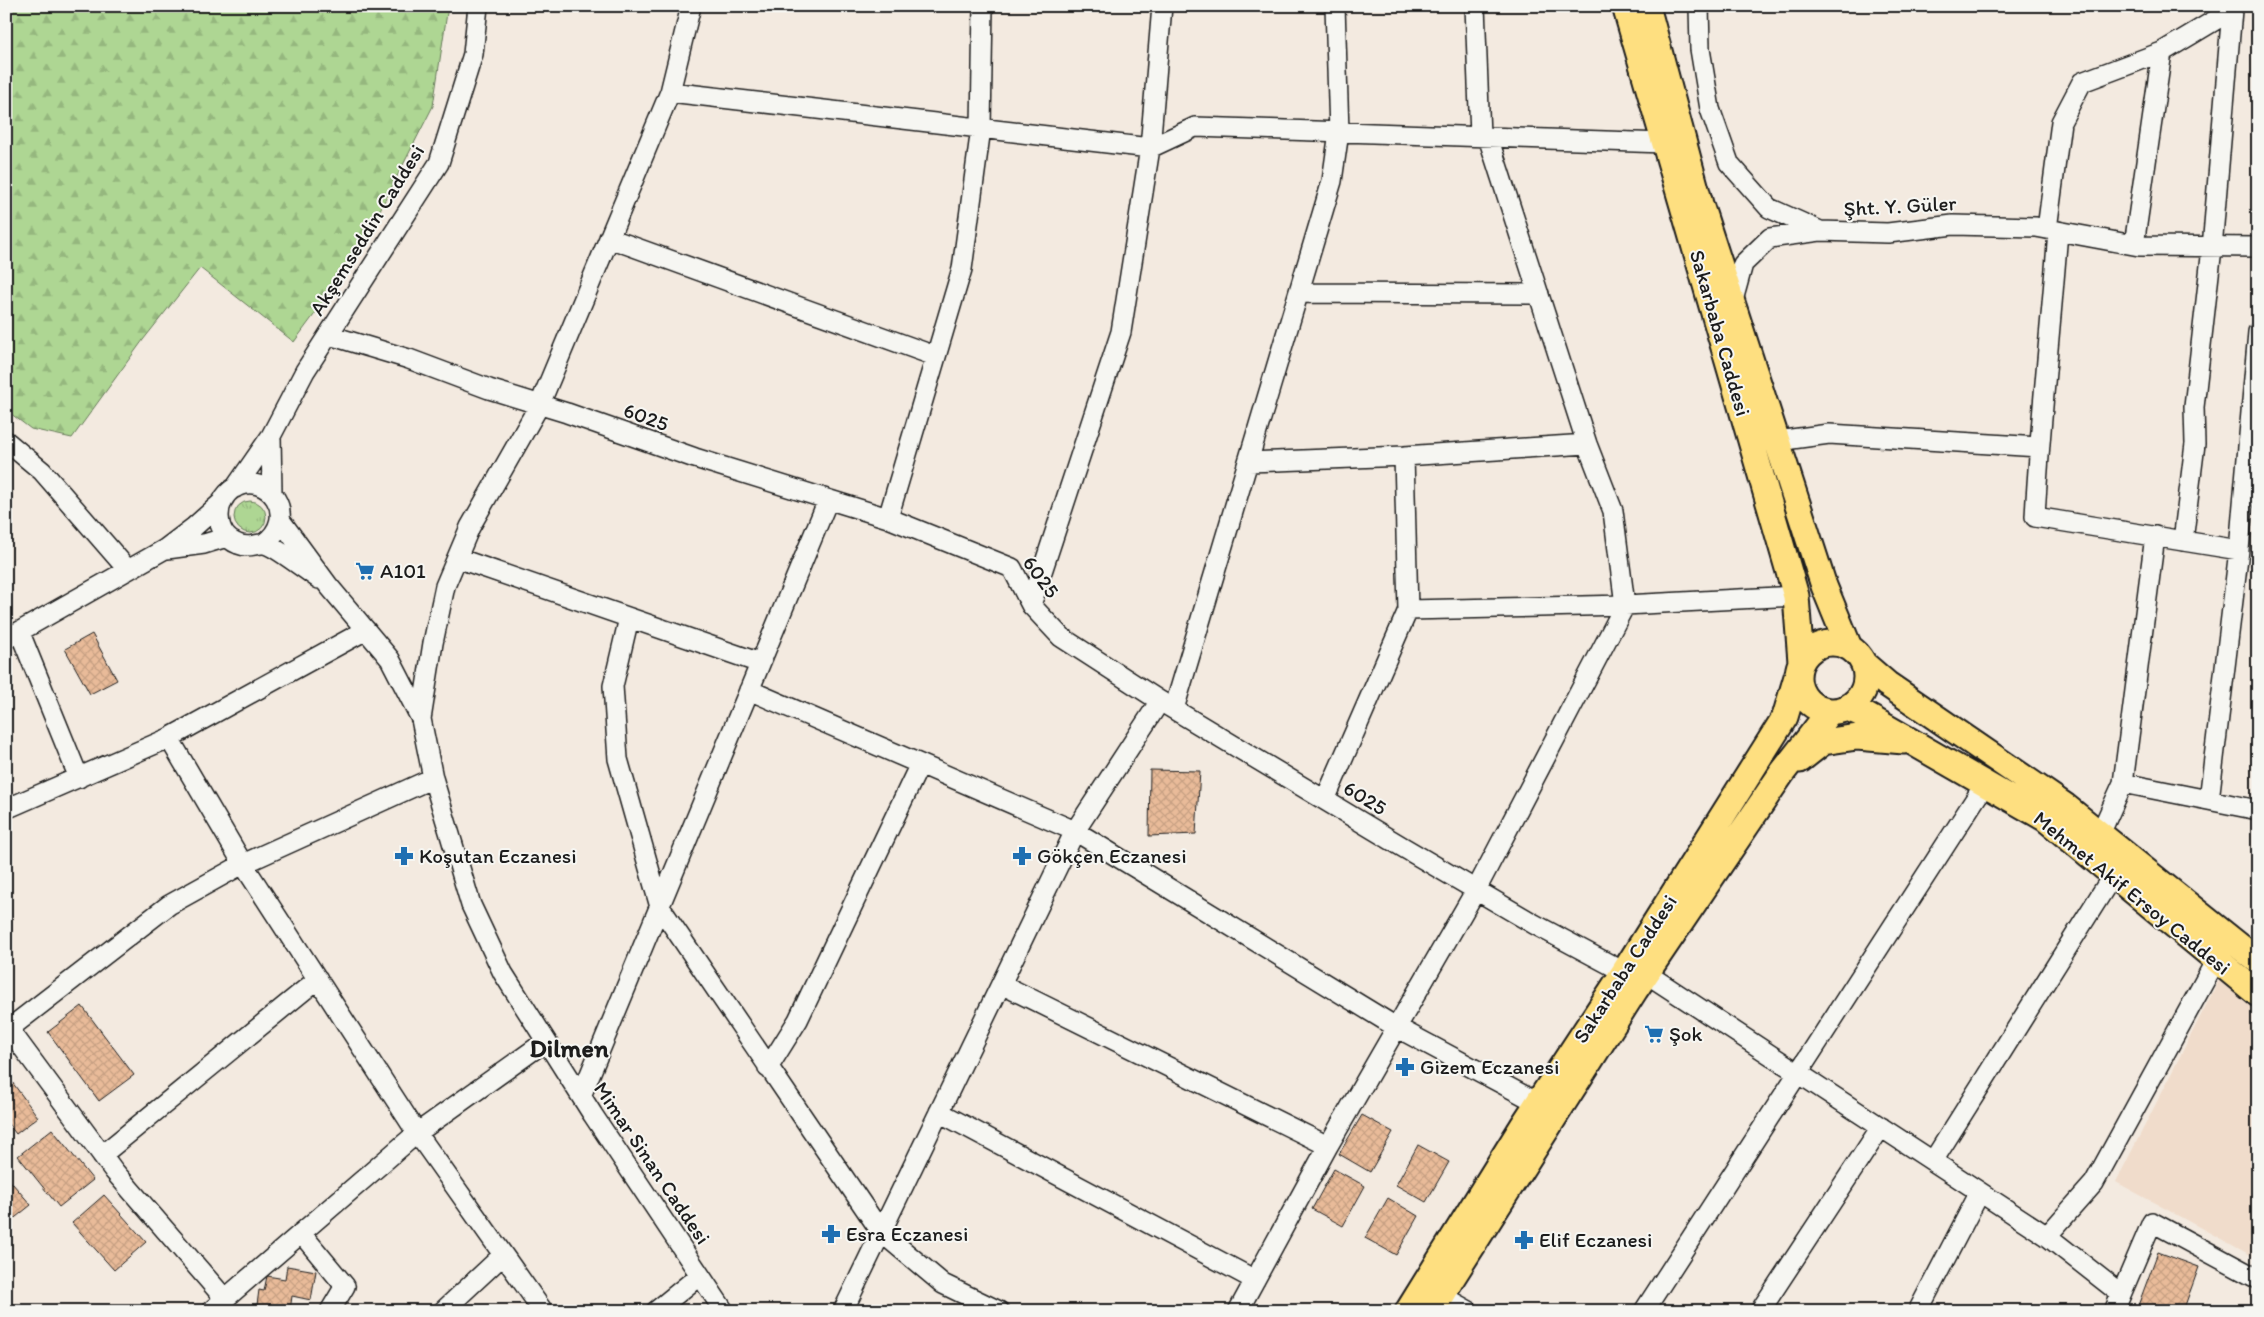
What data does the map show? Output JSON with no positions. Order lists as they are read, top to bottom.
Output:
{
  "streets": {
    "main road": ["Sakarbaba Caddesi", "Mehmet Akif Ersoy Caddesi"],
    "street": [
      "Şht. Y. Güler",
      "Akşemseddin Caddesi",
      "6025",
      "Mimar Sinan Caddesi"
    ]
  },
  "crossings": [
    ["Akşemseddin Caddesi", "6025"],
    ["Sakarbaba Caddesi", "6025"],
    ["Sakarbaba Caddesi", "Mehmet Akif Ersoy Caddesi"]
  ],
  "districts": ["Dilmen"],
  "places": {
    "supermarket": ["A101", "Şok"],
    "pharmacy": [
      "Koşutan Eczanesi",
      "Gökçen Eczanesi",
      "Gizem Eczanesi",
      "Esra Eczanesi",
      "Elif Eczanesi"
    ]
  }
}
